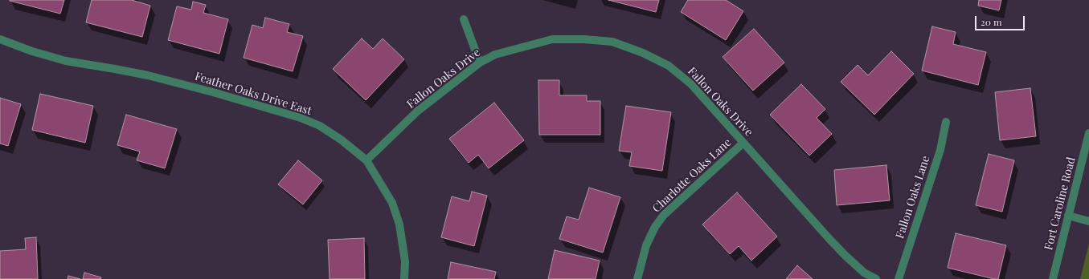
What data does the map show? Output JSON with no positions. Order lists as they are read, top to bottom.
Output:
{
  "streets": {
    "street": [
      "Fallon Oaks Drive",
      "Feather Oaks Drive East",
      "Charlotte Oaks Lane",
      "Fallon Oaks Lane",
      "Fort Caroline Road"
    ]
  },
  "crossings": [
    ["Fallon Oaks Drive", "Feather Oaks Drive East"],
    ["Fallon Oaks Drive", "Charlotte Oaks Lane"]
  ],
  "scale_bar": "20 m"
}
